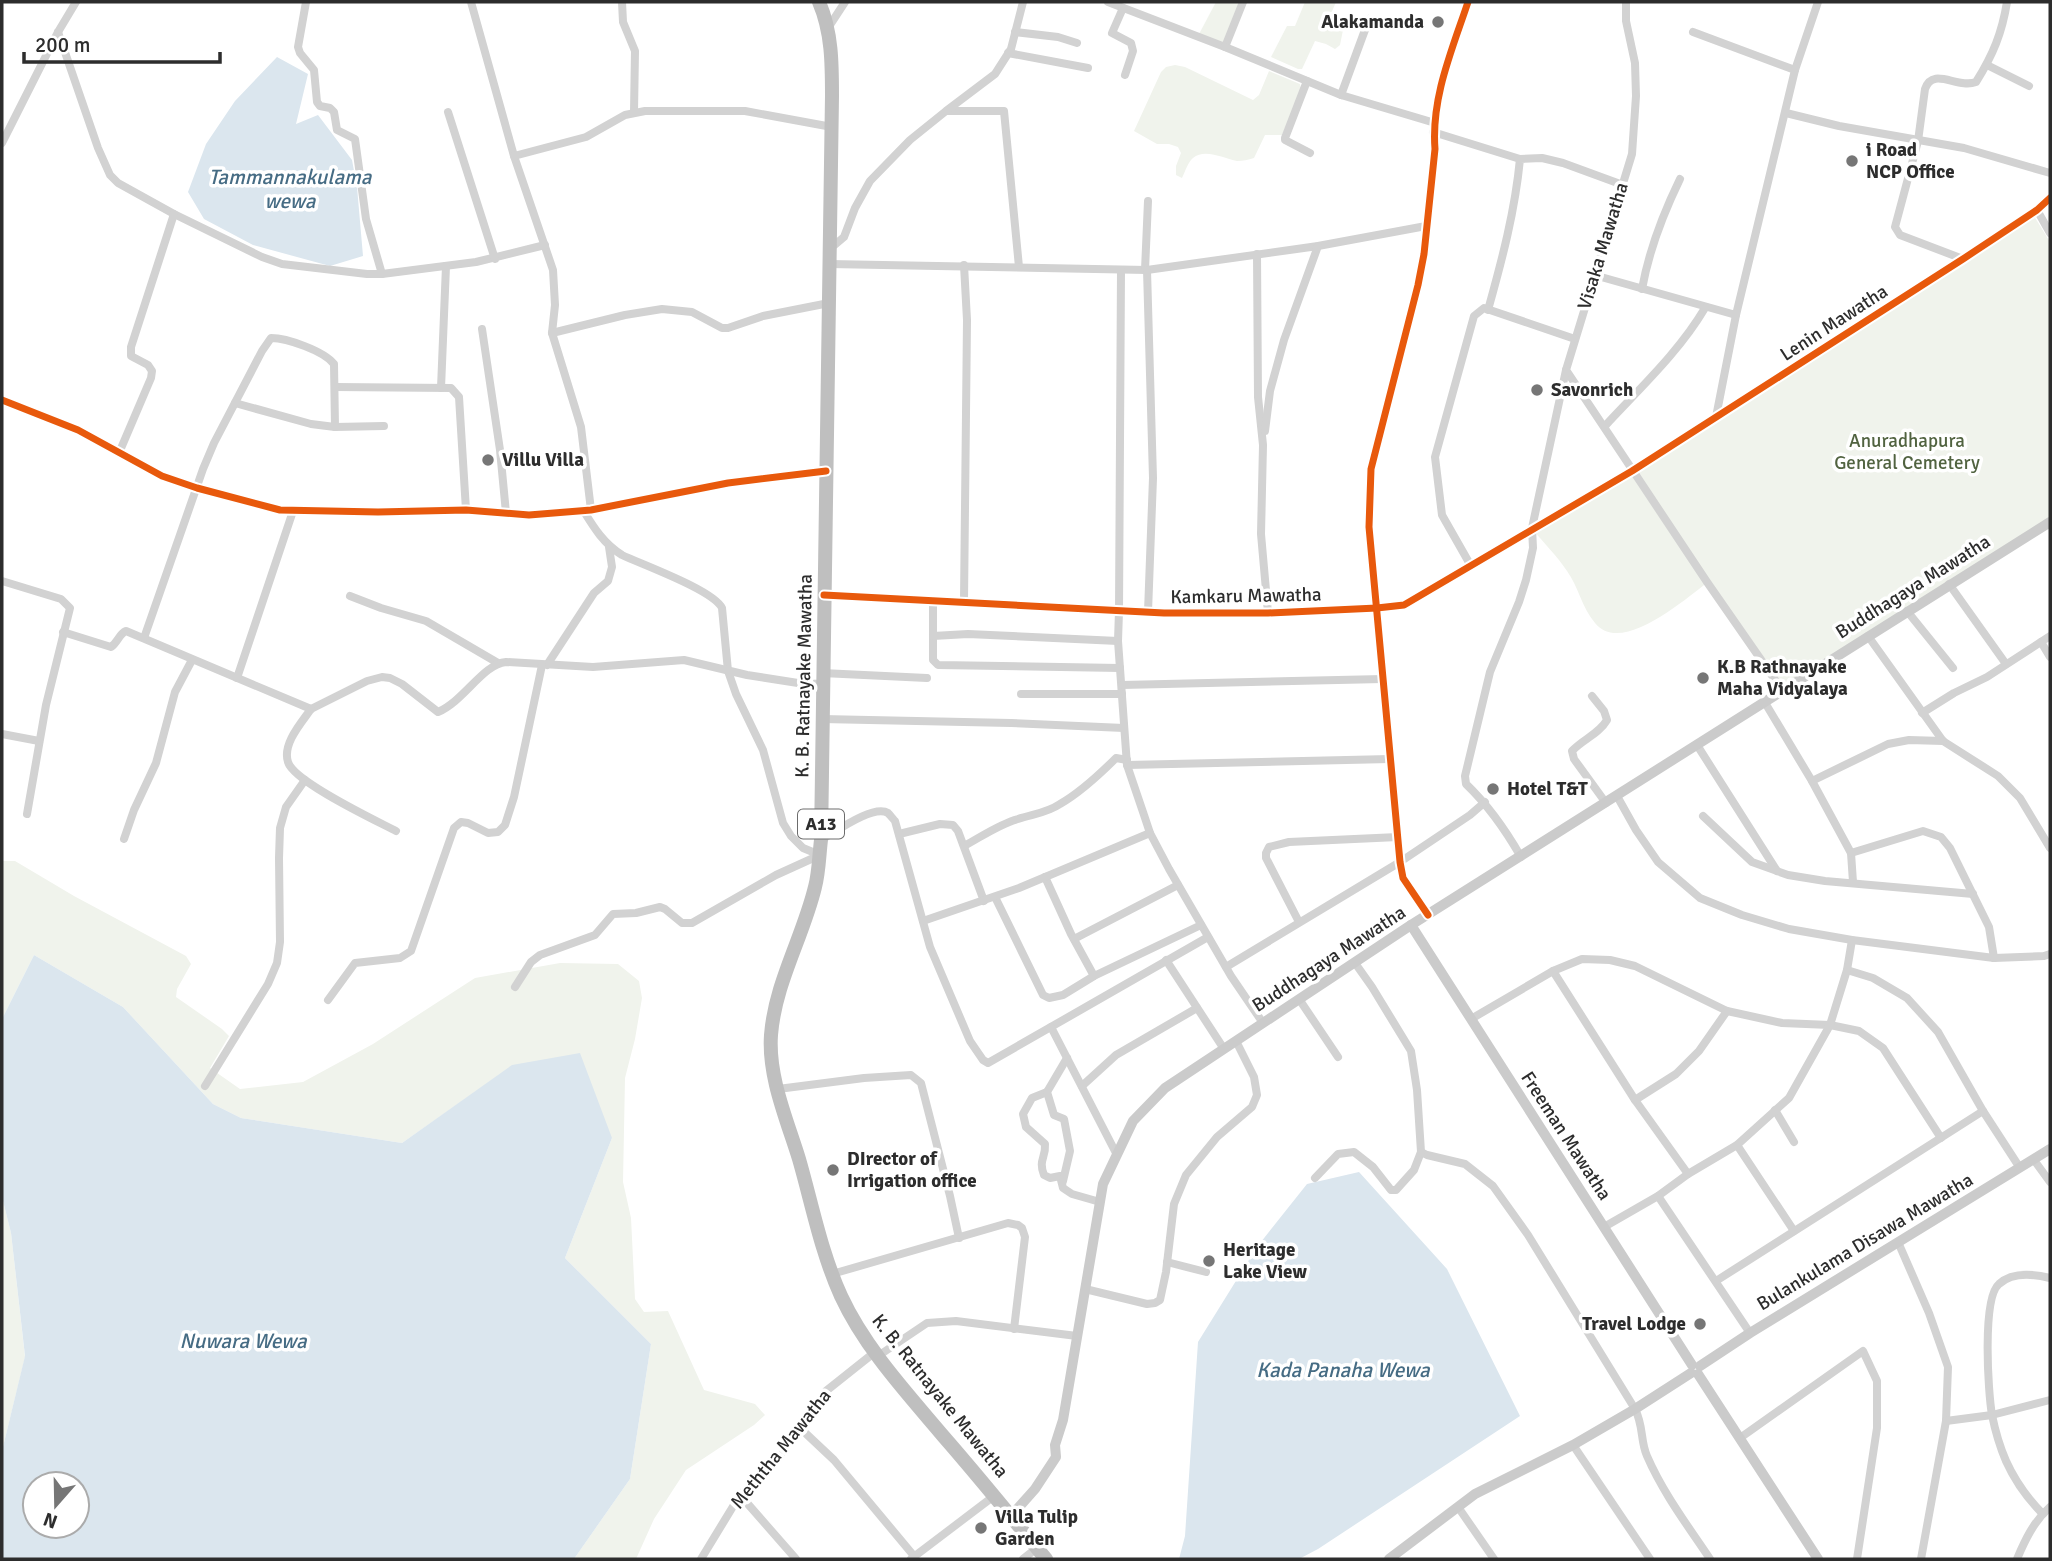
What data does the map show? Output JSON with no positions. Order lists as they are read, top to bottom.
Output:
{
  "streets": {
    "highway": ["K. B. Ratnayake Mawatha", "A13"],
    "main road": ["Buddhagaya Mawatha", "Freeman Mawatha", "Bulankulama Disawa Mawatha"],
    "street": [
      "Visaka Mawatha",
      "Lenin Mawatha",
      "Kamkaru Mawatha",
      "Meththa Mawatha"
    ]
  },
  "crossings": [
    ["Visaka Mawatha", "Kamkaru Mawatha"],
    ["Lenin Mawatha", "Kamkaru Mawatha"],
    ["Buddhagaya Mawatha", "K. B. Ratnayake Mawatha"],
    ["Buddhagaya Mawatha", "Freeman Mawatha"],
    ["Buddhagaya Mawatha", "Meththa Mawatha"],
    ["Kamkaru Mawatha", "K. B. Ratnayake Mawatha"],
    ["K. B. Ratnayake Mawatha", "Meththa Mawatha"],
    ["Freeman Mawatha", "Bulankulama Disawa Mawatha"]
  ],
  "water": ["Tammannakulama wewa", "Nuwara Wewa", "Kada Panaha Wewa"],
  "parks": ["Anuradhapura General Cemetery"],
  "places": [
    "Alakamanda",
    "i Road NCP Office",
    "Savonrich",
    "Villu Villa",
    "K.B Rathnayake Maha Vidyalaya",
    "Hotel T&T",
    "DIrector of Irrigation office",
    "Heritage Lake View",
    "Travel Lodge",
    "Villa Tulip Garden"
  ],
  "scale_bar": "200 m",
  "north": "bottom"
}
